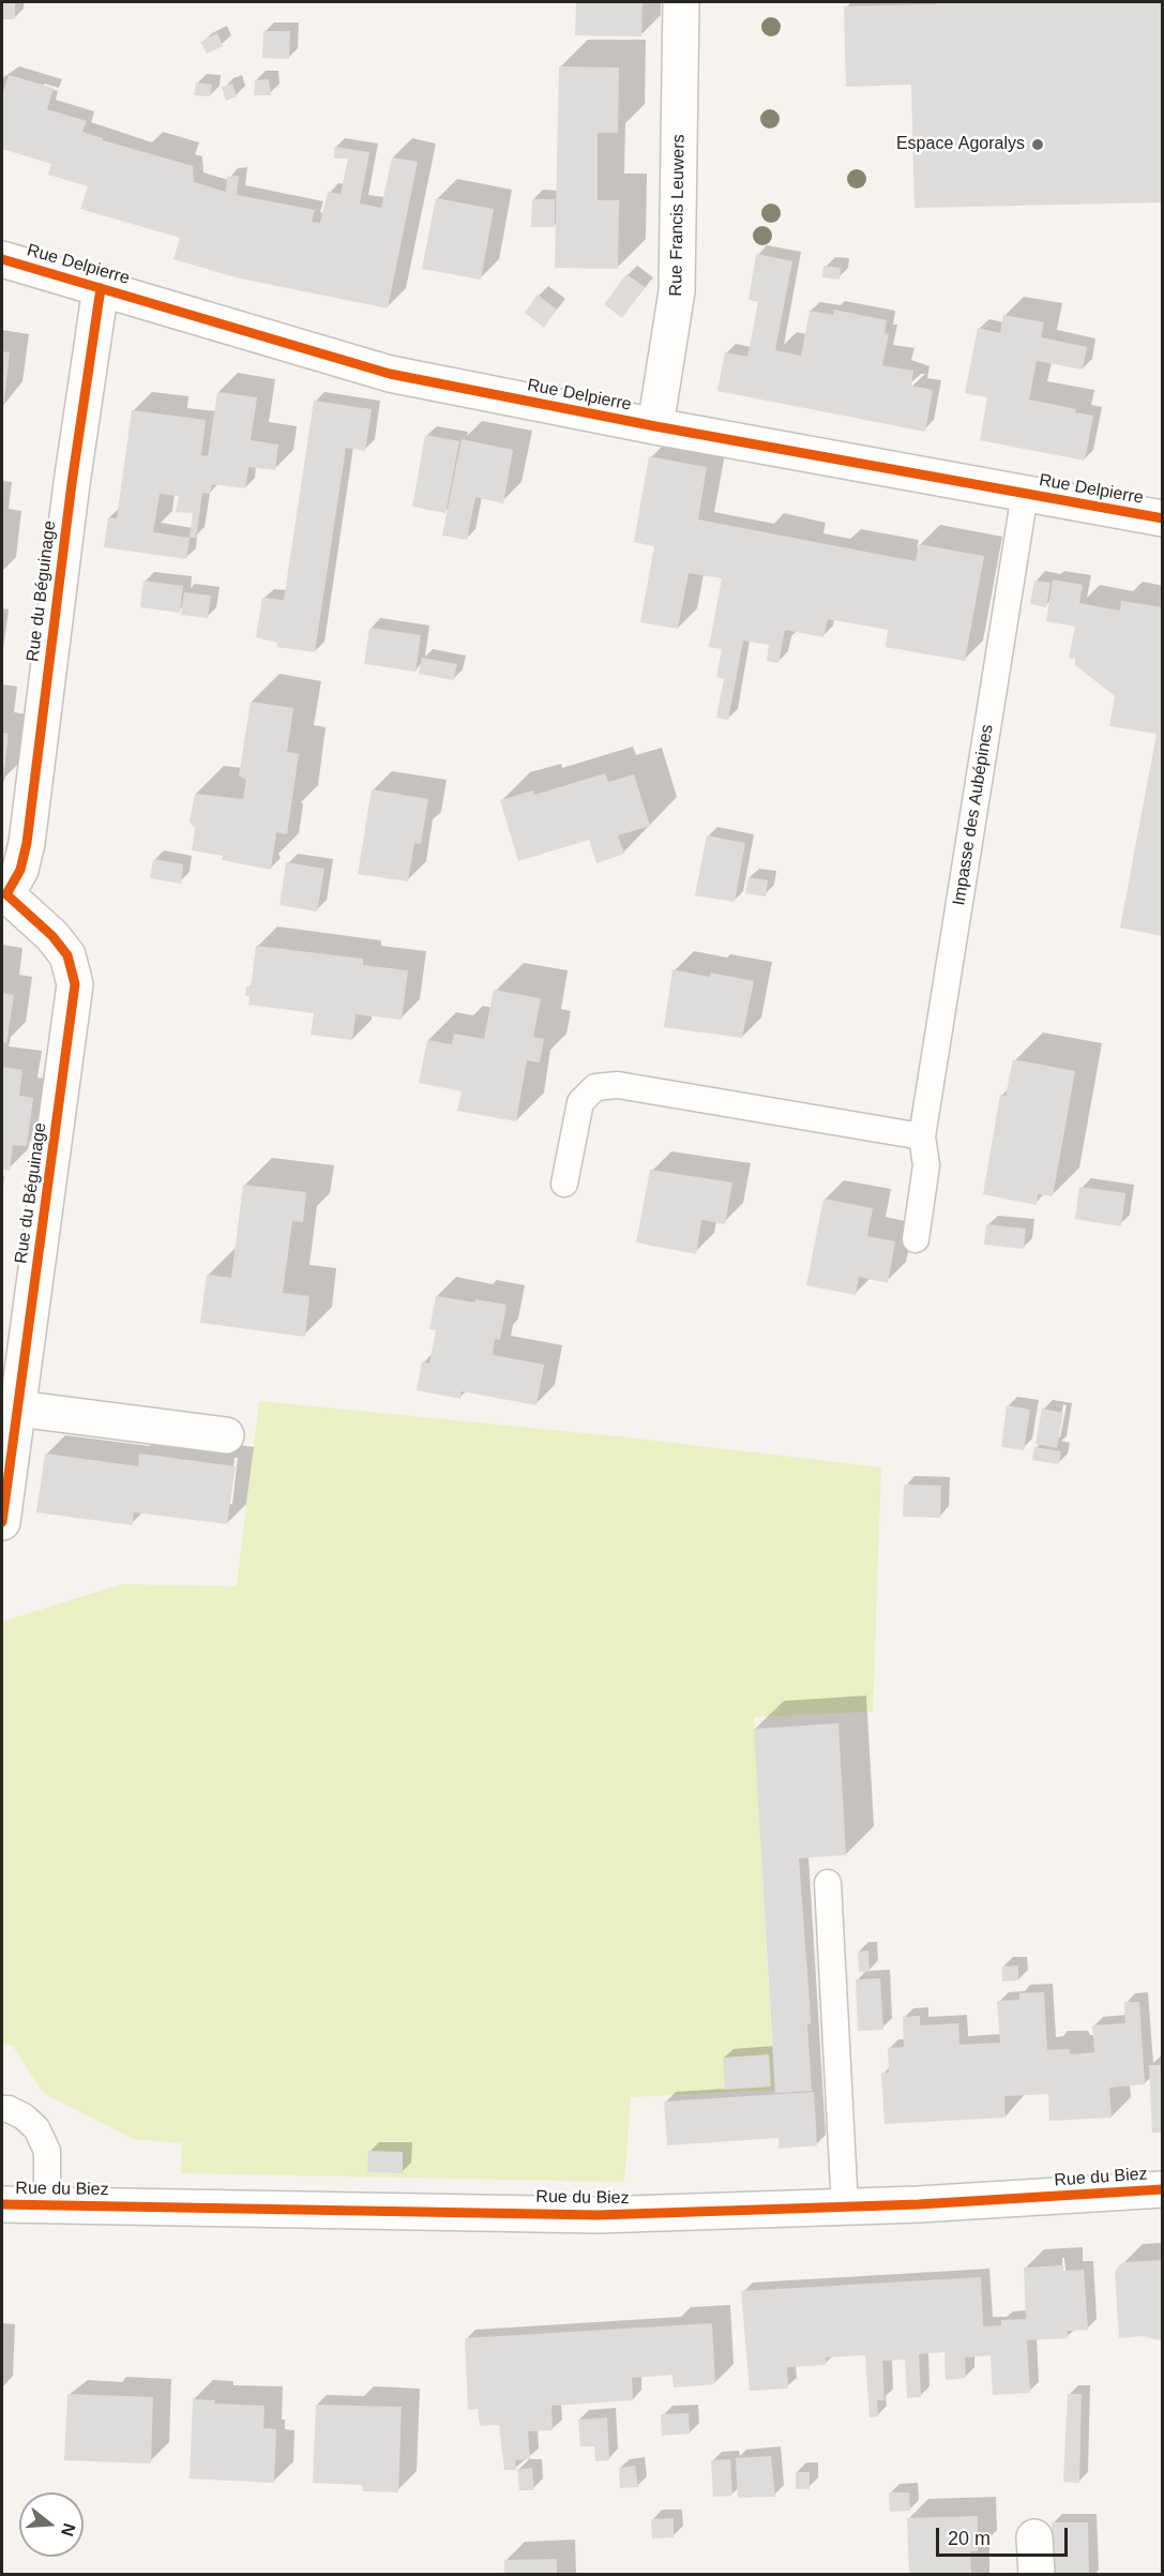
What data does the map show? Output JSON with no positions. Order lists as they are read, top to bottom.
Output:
{
  "streets": {
    "street": [
      "Rue Francis Leuwers",
      "Rue Delpierre",
      "Rue du Béguinage",
      "Rue du Biez"
    ],
    "lane": ["Impasse des Aubépines"]
  },
  "crossings": [
    ["Rue Francis Leuwers", "Rue Delpierre"],
    ["Rue Delpierre", "Rue du Béguinage"],
    ["Rue Delpierre", "Impasse des Aubépines"]
  ],
  "places": ["Espace Agoralys"],
  "scale_bar": "20 m",
  "north": "right"
}
